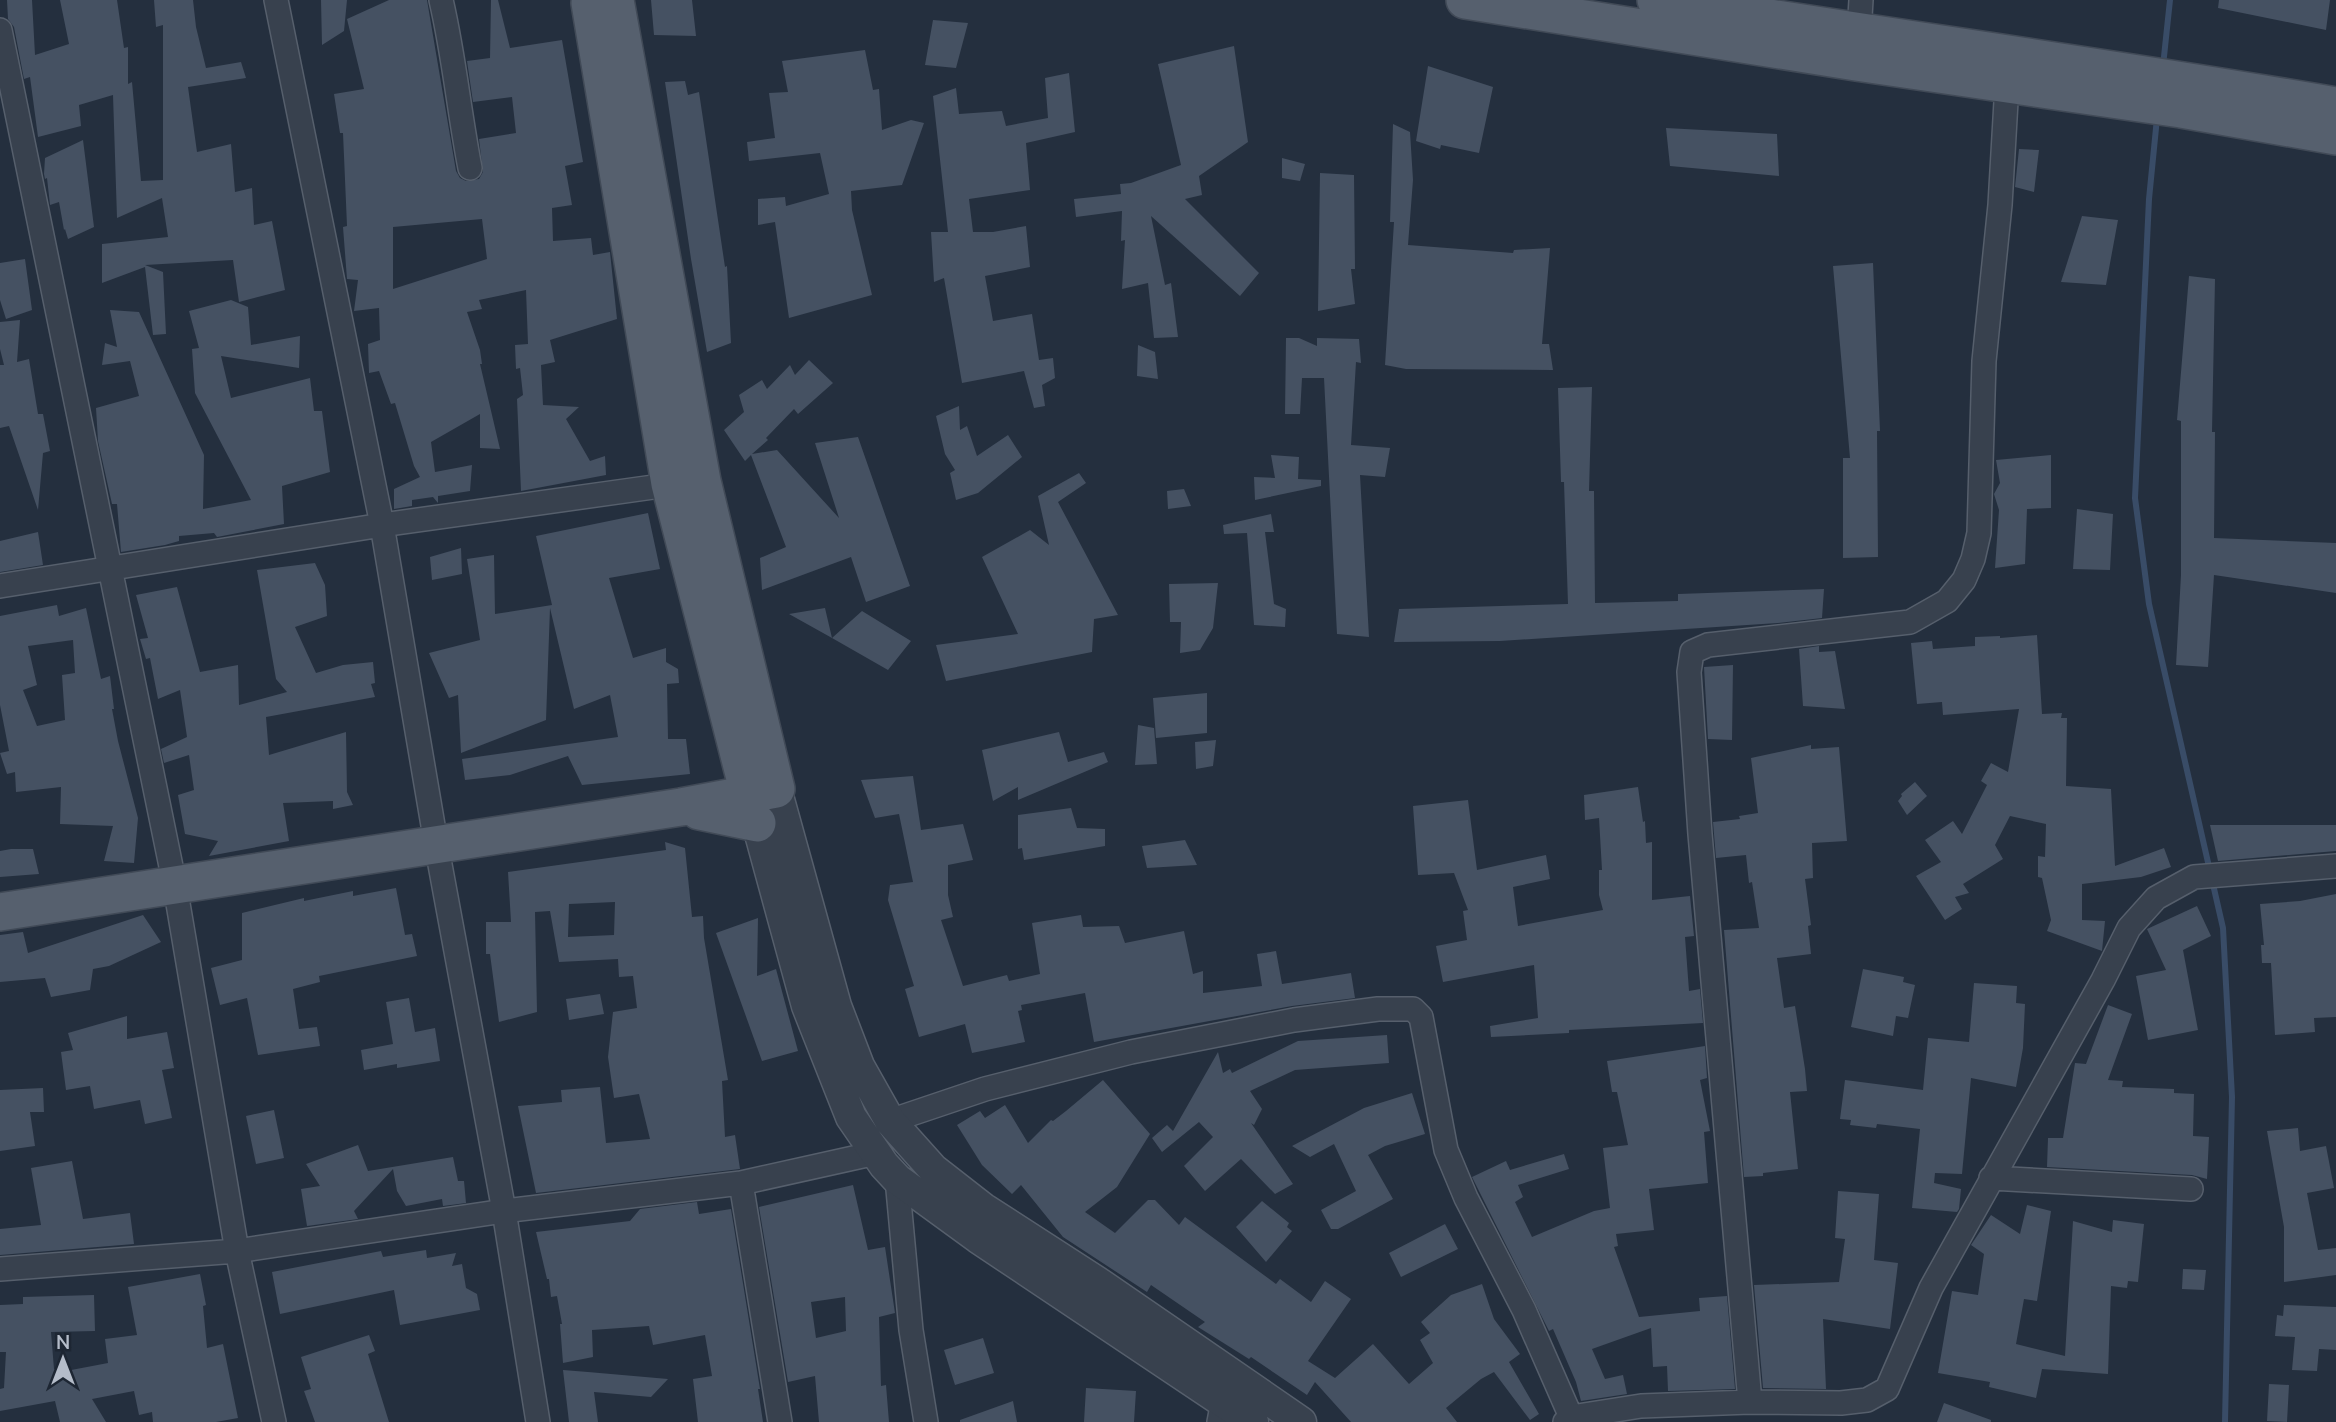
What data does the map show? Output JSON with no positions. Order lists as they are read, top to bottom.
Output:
{
  "north": "top"
}
